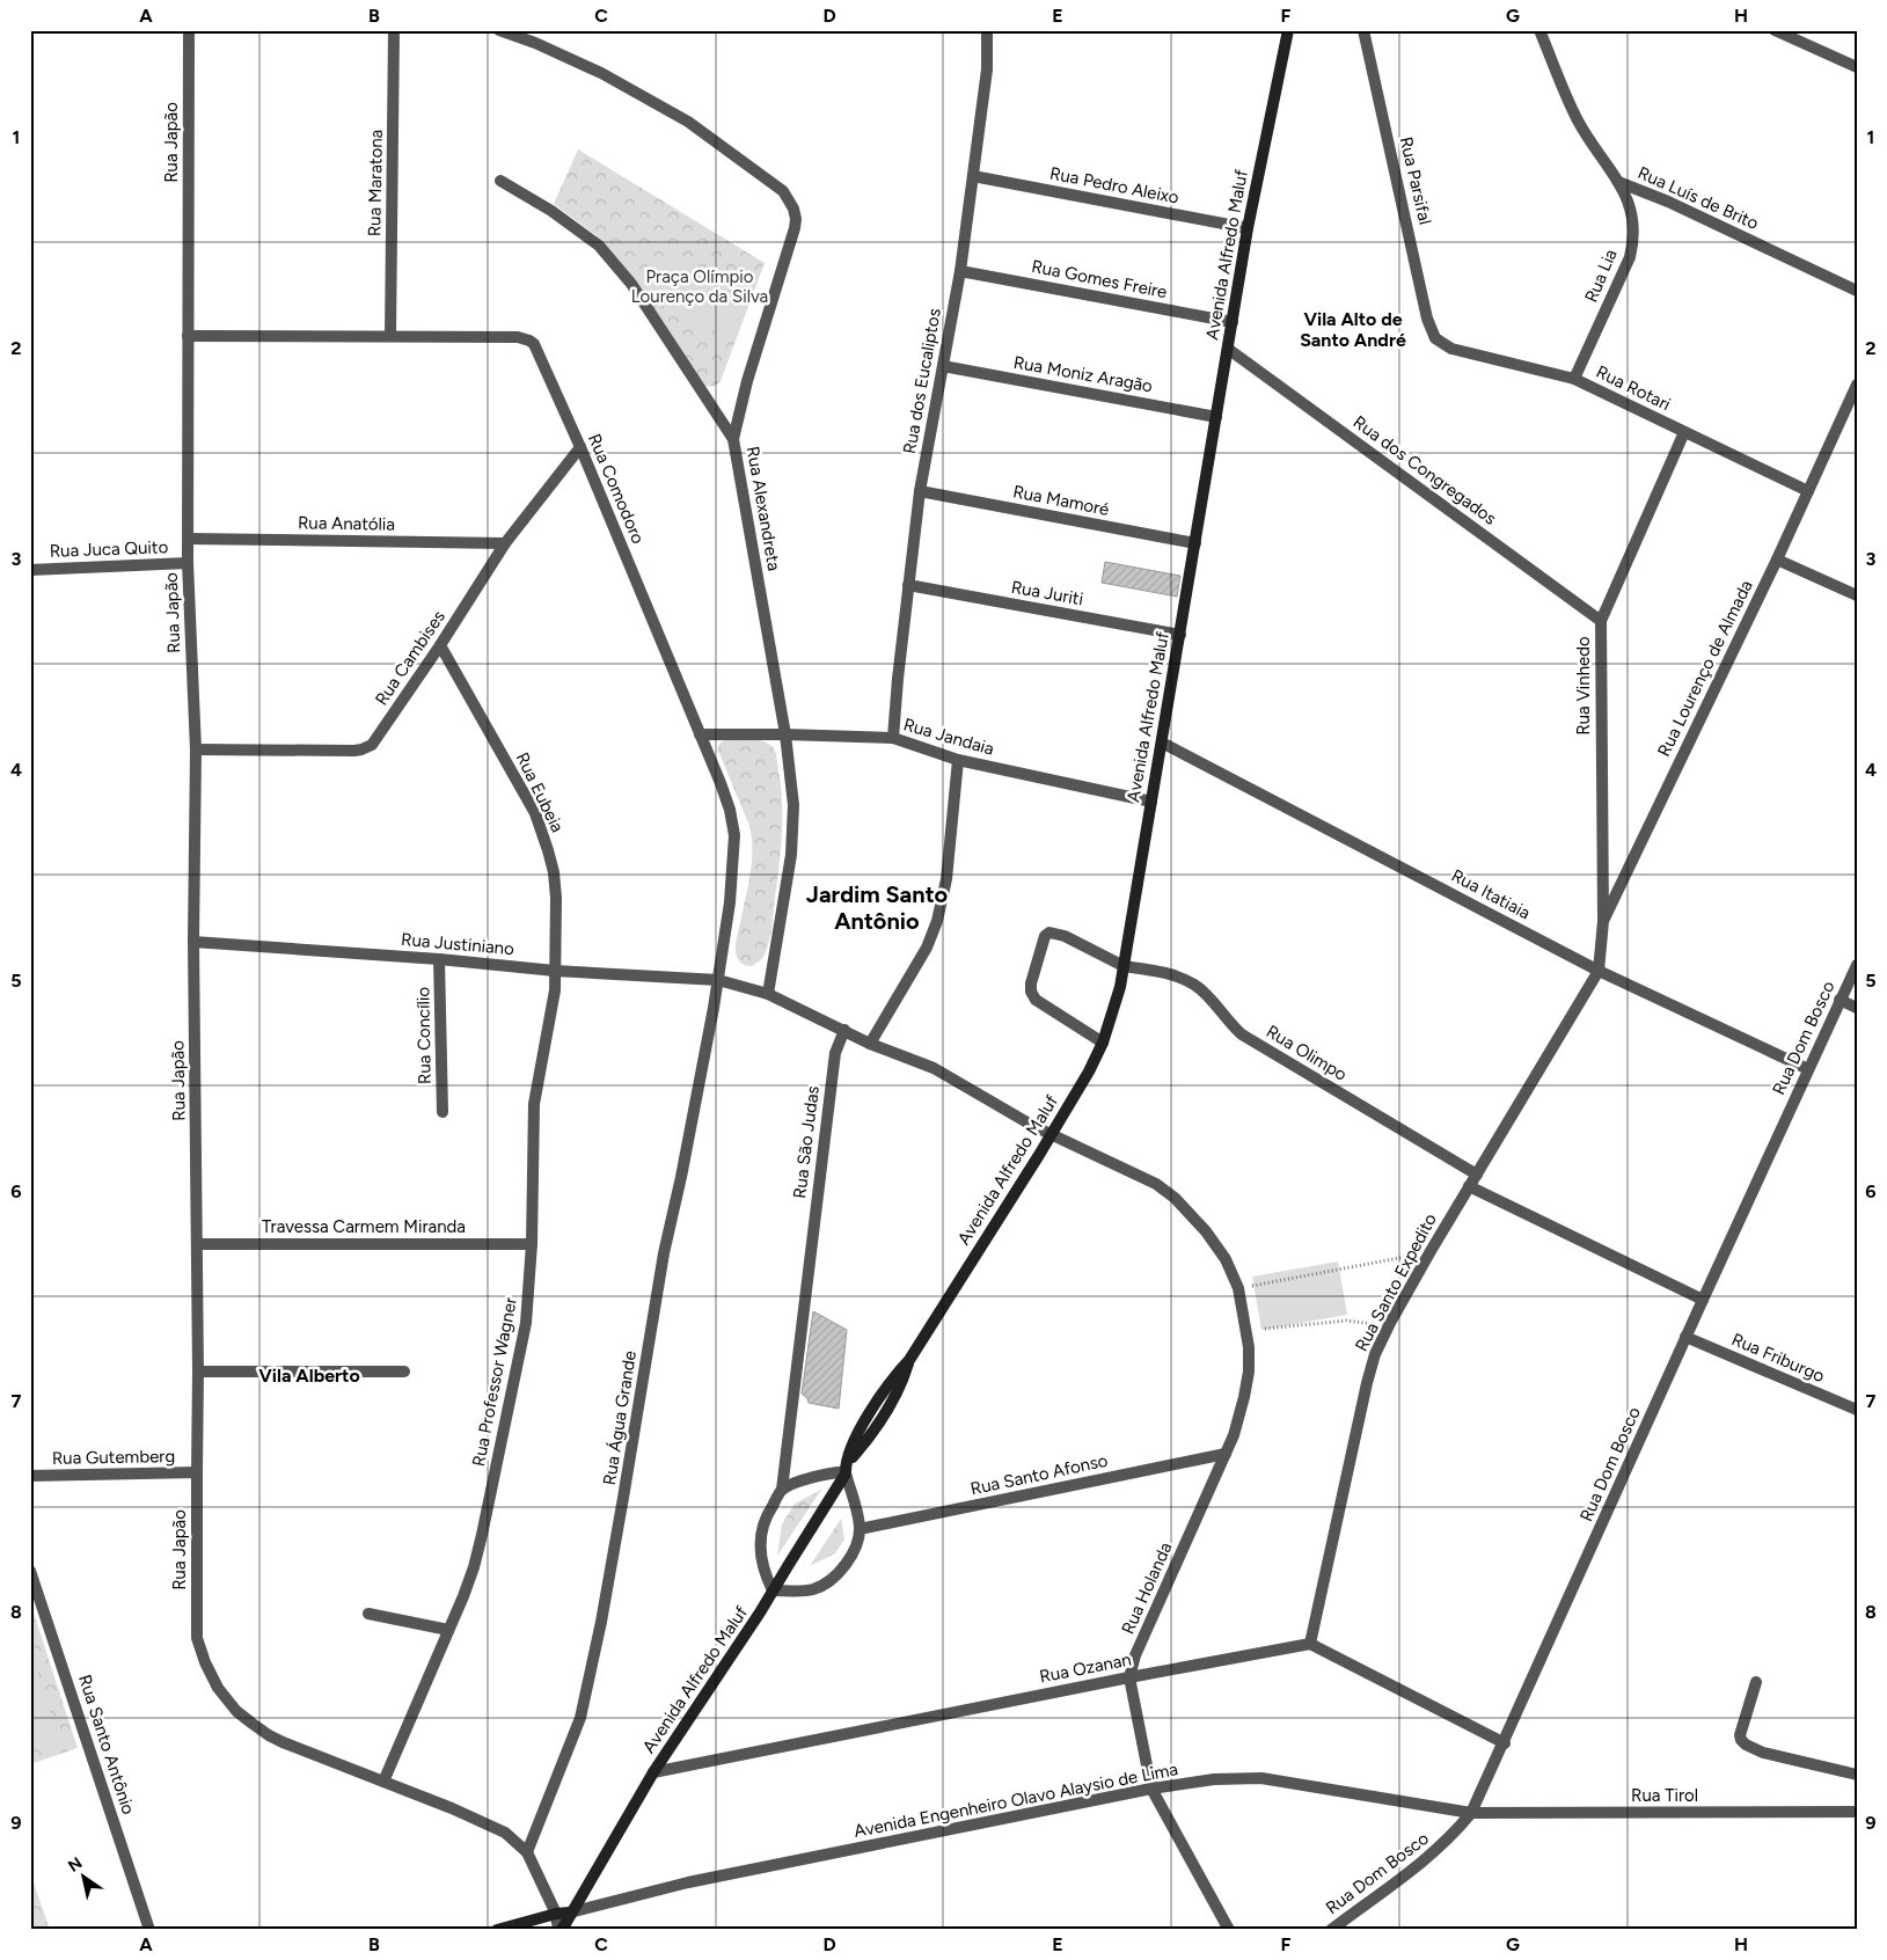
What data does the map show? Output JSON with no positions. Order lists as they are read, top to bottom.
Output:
{
  "streets": {
    "main road": ["Avenida Alfredo Maluf", "Avenida Engenheiro Olavo Alaysio de Lima"],
    "street": [
      "Rua Japão",
      "Rua Parsifal",
      "Rua Maratona",
      "Rua Pedro Aleixo",
      "Rua Luís de Brito",
      "Rua Lia",
      "Rua Gomes Freire",
      "Rua Moniz Aragão",
      "Rua dos Eucaliptos",
      "Rua Rotari",
      "Rua dos Congregados",
      "Rua Comodoro",
      "Rua Mamoré",
      "Rua Alexandreta",
      "Rua Anatólia",
      "Rua Juca Quito",
      "Rua Juriti",
      "Rua Cambises",
      "Rua Lourenço de Almada",
      "Rua Vinhedo",
      "Rua Jandaia",
      "Rua Eubeia",
      "Rua Itatiaia",
      "Rua Justiniano",
      "Rua Concílio",
      "Rua Dom Bosco",
      "Rua Olimpo",
      "Rua São Judas",
      "Travessa Carmem Miranda",
      "Rua Santo Expedito",
      "Rua Friburgo",
      "Rua Professor Wagner",
      "Rua Água Grande",
      "Rua Gutemberg",
      "Rua Santo Afonso",
      "Rua Holanda",
      "Rua Ozanan",
      "Rua Santo Antônio",
      "Rua Tirol"
    ]
  },
  "crossings": [
    ["Rua Japão", "Rua Comodoro"],
    ["Rua Japão", "Rua Anatólia"],
    ["Rua Japão", "Rua Juca Quito"],
    ["Rua Japão", "Rua Cambises"],
    ["Rua Japão", "Rua Justiniano"],
    ["Rua Japão", "Travessa Carmem Miranda"],
    ["Rua Japão", "Rua Professor Wagner"],
    ["Rua Japão", "Rua Água Grande"],
    ["Rua Japão", "Rua Gutemberg"],
    ["Rua Japão", "Avenida Engenheiro Olavo Alaysio de Lima"],
    ["Rua Parsifal", "Rua Rotari"],
    ["Rua Maratona", "Rua Comodoro"],
    ["Rua Pedro Aleixo", "Avenida Alfredo Maluf"],
    ["Rua Pedro Aleixo", "Rua dos Eucaliptos"],
    ["Rua Luís de Brito", "Rua Lia"],
    ["Avenida Alfredo Maluf", "Rua Gomes Freire"],
    ["Avenida Alfredo Maluf", "Rua Moniz Aragão"],
    ["Avenida Alfredo Maluf", "Rua dos Congregados"],
    ["Avenida Alfredo Maluf", "Rua Mamoré"],
    ["Avenida Alfredo Maluf", "Rua Juriti"],
    ["Avenida Alfredo Maluf", "Rua Jandaia"],
    ["Avenida Alfredo Maluf", "Rua Itatiaia"],
    ["Avenida Alfredo Maluf", "Rua Olimpo"],
    ["Avenida Alfredo Maluf", "Rua Holanda"],
    ["Avenida Alfredo Maluf", "Rua Ozanan"],
    ["Avenida Alfredo Maluf", "Avenida Engenheiro Olavo Alaysio de Lima"],
    ["Rua Lia", "Rua Rotari"],
    ["Rua Gomes Freire", "Rua dos Eucaliptos"],
    ["Rua Moniz Aragão", "Rua dos Eucaliptos"],
    ["Rua dos Eucaliptos", "Rua Mamoré"],
    ["Rua dos Eucaliptos", "Rua Juriti"],
    ["Rua dos Eucaliptos", "Rua Jandaia"],
    ["Rua Rotari", "Rua Lourenço de Almada"],
    ["Rua Rotari", "Rua Vinhedo"],
    ["Rua dos Congregados", "Rua Vinhedo"],
    ["Rua Comodoro", "Rua Cambises"],
    ["Rua Comodoro", "Rua Jandaia"],
    ["Rua Comodoro", "Rua Justiniano"],
    ["Rua Comodoro", "Rua Água Grande"],
    ["Rua Alexandreta", "Rua Jandaia"],
    ["Rua Alexandreta", "Rua Justiniano"],
    ["Rua Anatólia", "Rua Cambises"],
    ["Rua Cambises", "Rua Eubeia"],
    ["Rua Lourenço de Almada", "Rua Vinhedo"],
    ["Rua Lourenço de Almada", "Rua Itatiaia"],
    ["Rua Lourenço de Almada", "Rua Santo Expedito"],
    ["Rua Eubeia", "Rua Justiniano"],
    ["Rua Eubeia", "Rua Professor Wagner"],
    ["Rua Itatiaia", "Rua Dom Bosco"],
    ["Rua Itatiaia", "Rua Santo Expedito"],
    ["Rua Justiniano", "Rua Concílio"],
    ["Rua Justiniano", "Rua São Judas"],
    ["Rua Justiniano", "Rua Professor Wagner"],
    ["Rua Justiniano", "Rua Água Grande"],
    ["Rua Dom Bosco", "Rua Friburgo"],
    ["Rua Dom Bosco", "Rua Tirol"],
    ["Rua Dom Bosco", "Avenida Engenheiro Olavo Alaysio de Lima"],
    ["Rua Olimpo", "Rua Santo Expedito"],
    ["Travessa Carmem Miranda", "Rua Professor Wagner"],
    ["Rua Santo Expedito", "Rua Ozanan"],
    ["Rua Santo Afonso", "Rua Holanda"],
    ["Rua Holanda", "Rua Ozanan"],
    ["Rua Holanda", "Avenida Engenheiro Olavo Alaysio de Lima"],
    ["Rua Tirol", "Avenida Engenheiro Olavo Alaysio de Lima"]
  ],
  "districts": ["Vila Alto de Santo André", "Jardim Santo Antônio", "Vila Alberto"],
  "parks": ["Praça Olímpio Lourenço da Silva"],
  "north": "top left",
  "grid": {
    "columns": [
      "A",
      "B",
      "C",
      "D",
      "E",
      "F",
      "G",
      "H"
    ],
    "rows": [
      "1",
      "2",
      "3",
      "4",
      "5",
      "6",
      "7",
      "8",
      "9"
    ]
  }
}
